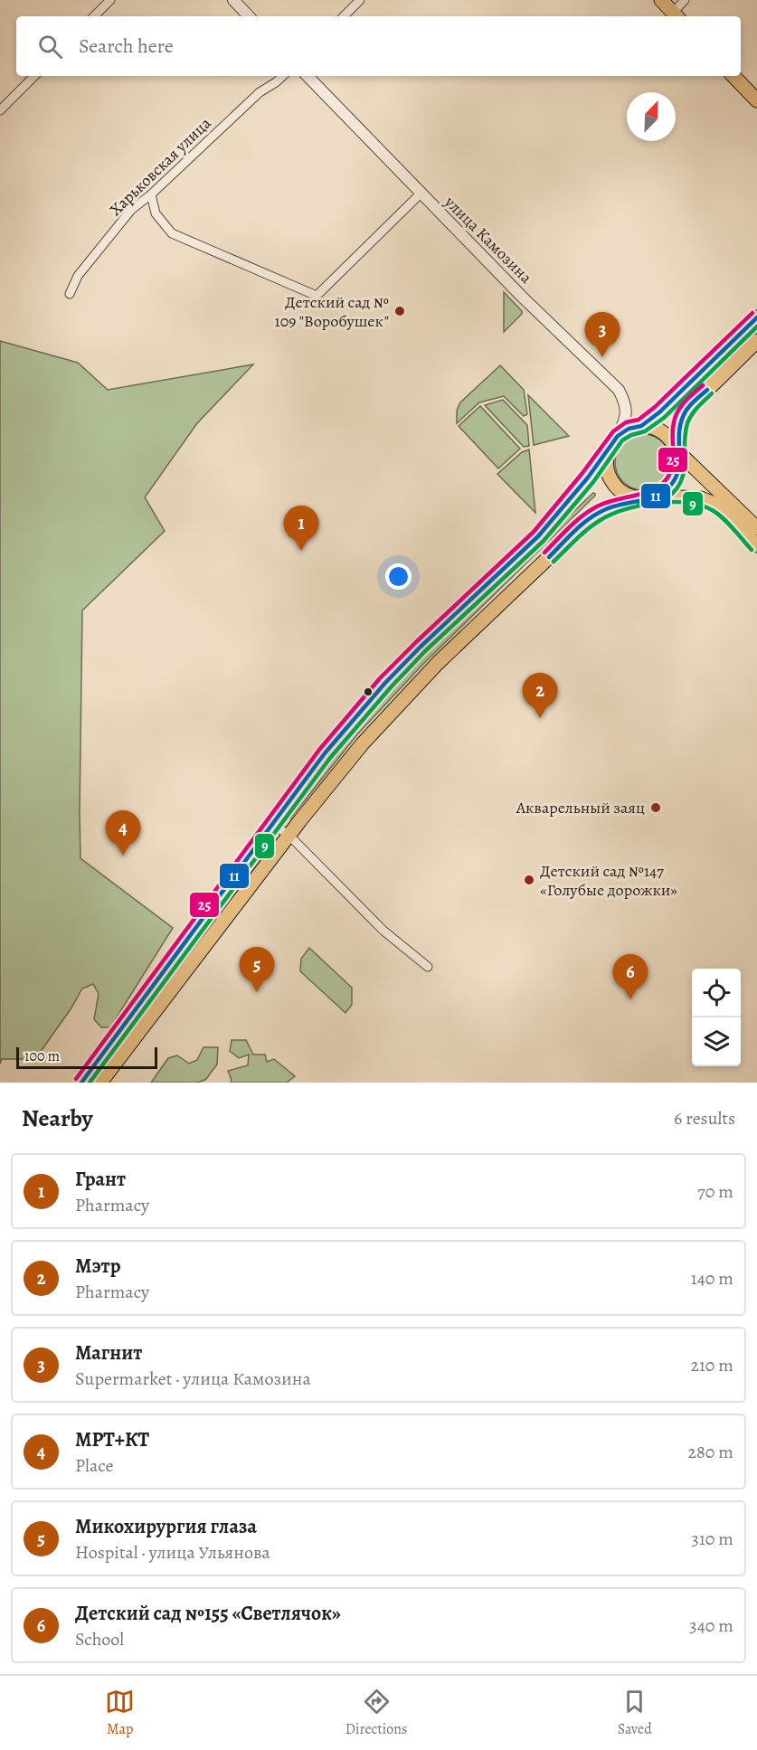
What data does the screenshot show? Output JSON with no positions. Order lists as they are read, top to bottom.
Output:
{
  "streets": {
    "street": ["Харьковская улица", "улица Камозина"]
  },
  "places": ["Детский сад № 109 \"Воробушек\"", "Акварельный заяц", "Детский сад №147 «Голубые дорожки»"],
  "lines": ["transit line 25", "transit line 11", "transit line 9"],
  "scale_bar": "100 m",
  "north": "top right",
  "page": {
    "search": "Search here",
    "pins": [
      "3",
      "1",
      "2",
      "4",
      "5",
      "6"
    ],
    "scale": "100 m",
    "heading": ["Nearby", "6 results"],
    "list": [
      {
        "mark": "1",
        "name": "Грант",
        "note": "Pharmacy",
        "value": "70 m"
      },
      {
        "mark": "2",
        "name": "Мэтр",
        "note": "Pharmacy",
        "value": "140 m"
      },
      {
        "mark": "3",
        "name": "Магнит",
        "note": "Supermarket · улица Камозина",
        "value": "210 m"
      },
      {
        "mark": "4",
        "name": "МРТ+КТ",
        "note": "Place",
        "value": "280 m"
      },
      {
        "mark": "5",
        "name": "Микохирургия глаза",
        "note": "Hospital · улица Ульянова",
        "value": "310 m"
      },
      {
        "mark": "6",
        "name": "Детский сад №155 «Светлячок»",
        "note": "School",
        "value": "340 m"
      }
    ],
    "nav": ["Map", "Directions", "Saved"]
  }
}
